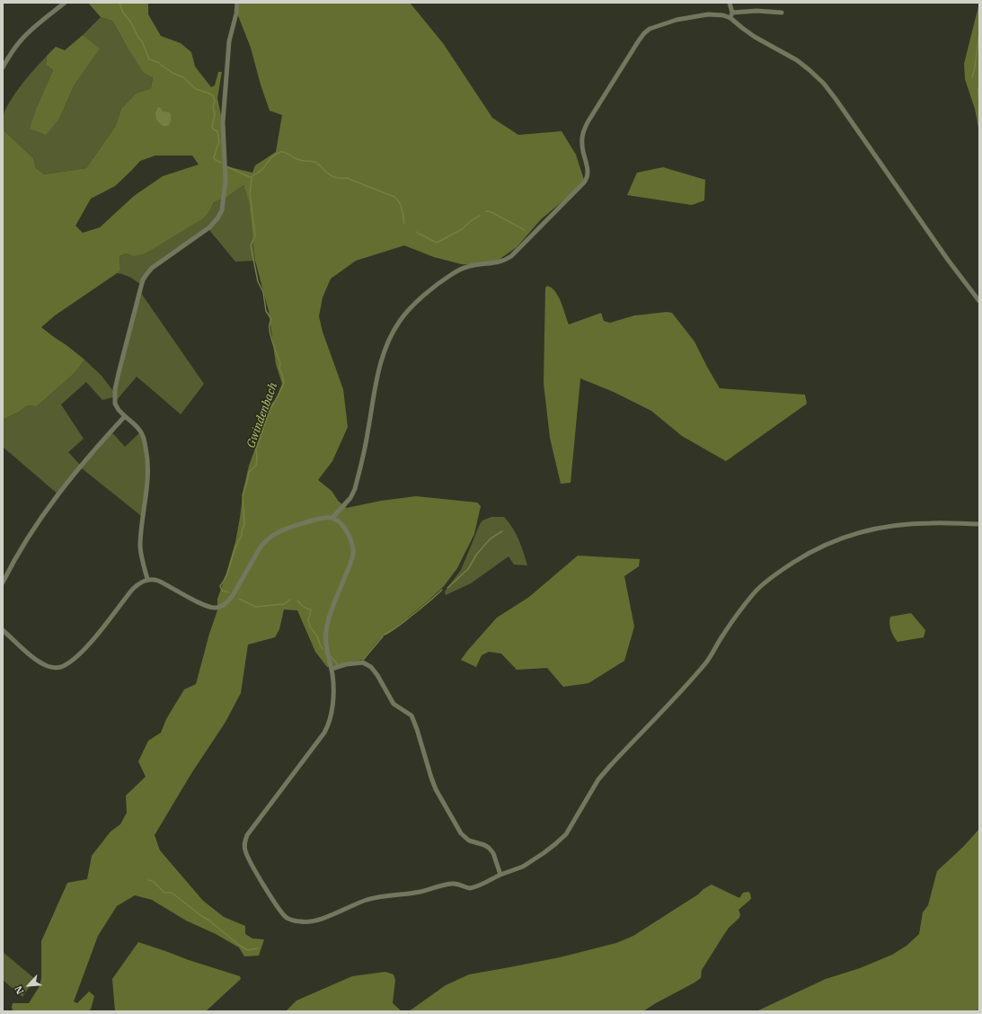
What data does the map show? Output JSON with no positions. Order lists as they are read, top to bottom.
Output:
{
  "water": ["Gwindenbach"],
  "north": "bottom left"
}
